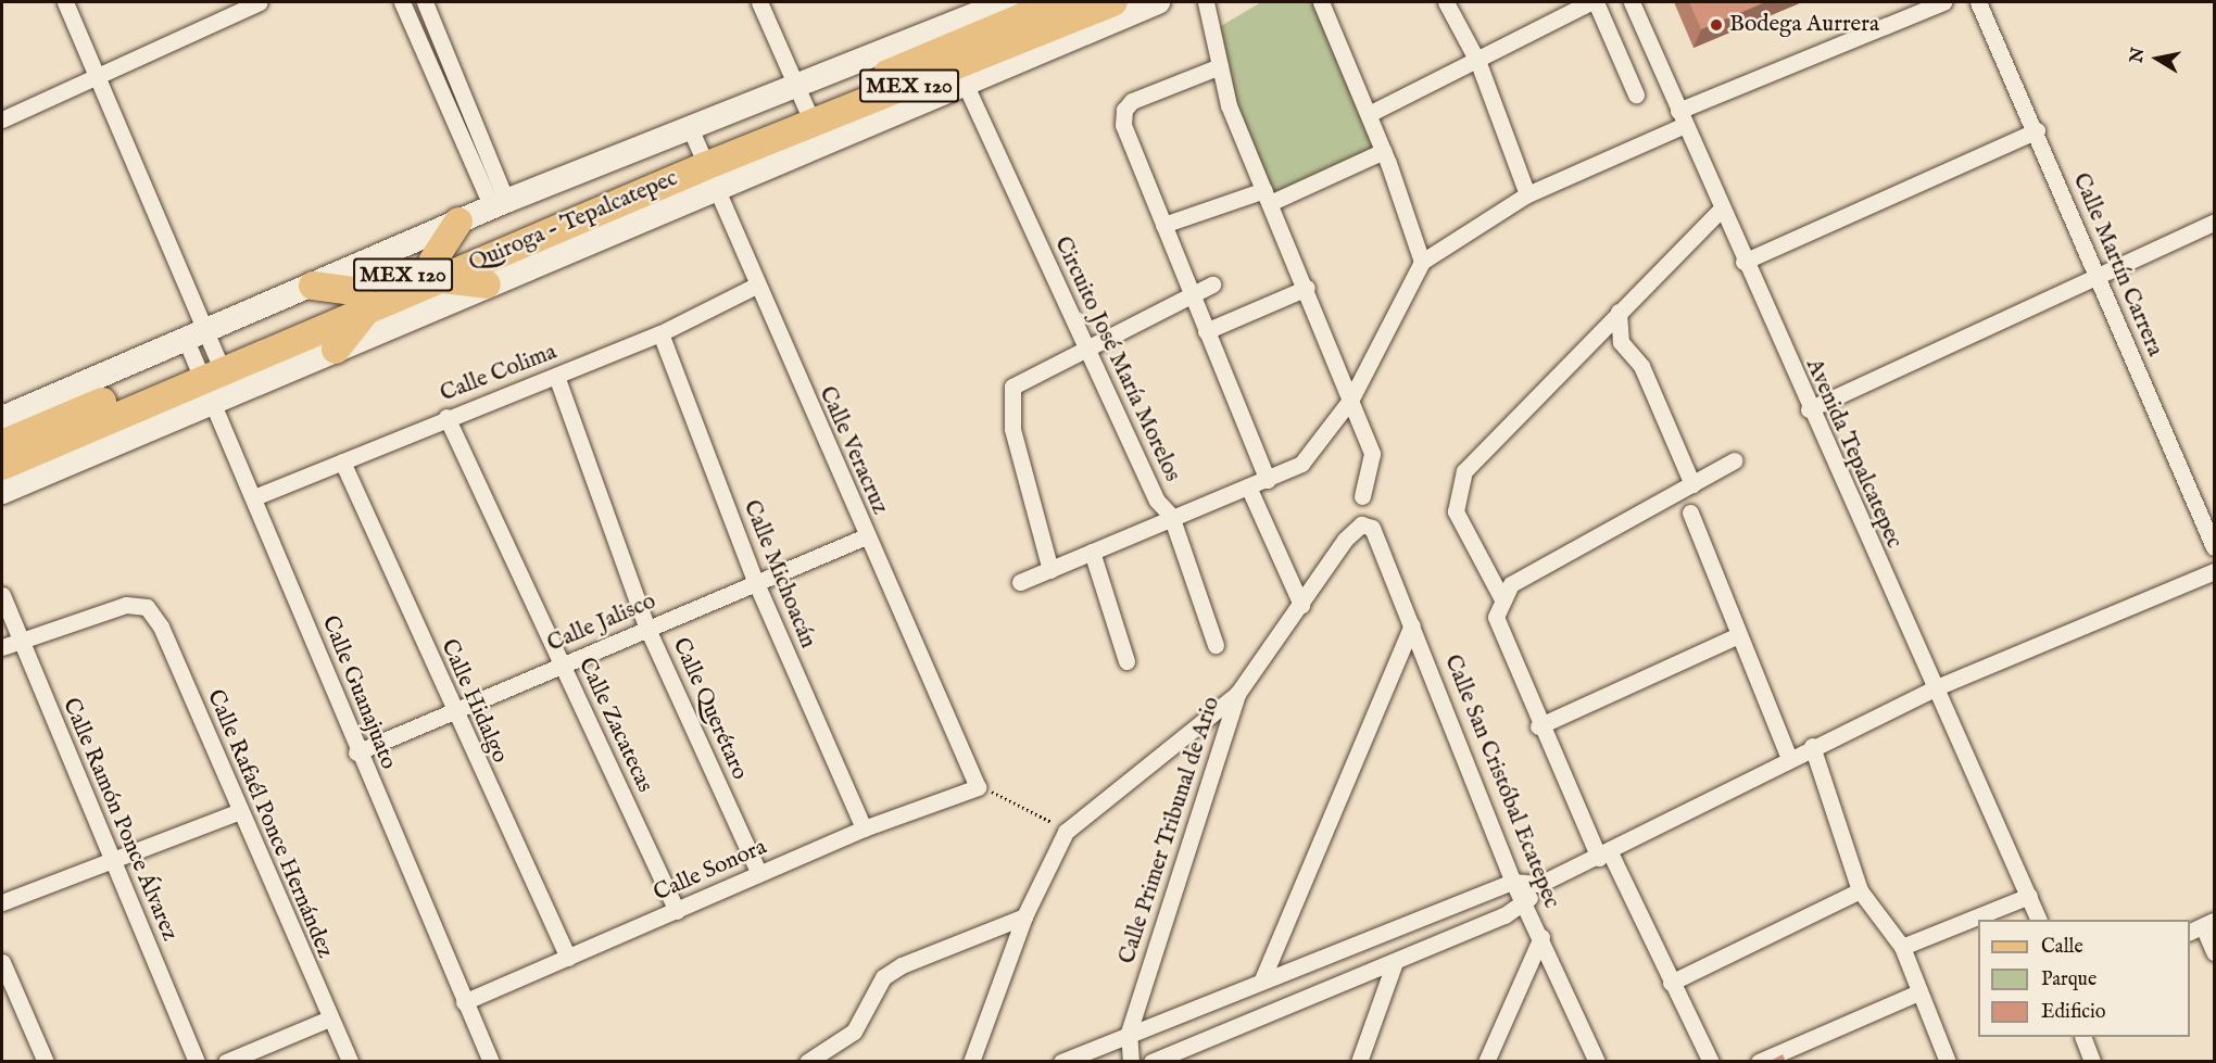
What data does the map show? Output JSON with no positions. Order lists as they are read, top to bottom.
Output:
{
  "streets": {
    "main road": ["MEX 120", "Quiroga - Tepalcatepec"],
    "street": [
      "Calle Martín Carrera",
      "Circuito José María Morelos",
      "Calle Colima",
      "Calle Veracruz",
      "Avenida Tepalcatepec",
      "Calle Michoacán",
      "Calle Jalisco",
      "Calle Guanajuato",
      "Calle Hidalgo",
      "Calle Querétaro",
      "Calle Zacatecas",
      "Calle San Cristóbal Ecatepec",
      "Calle Ramón Ponce Álvarez",
      "Calle Rafaél Ponce Hernández",
      "Calle Primer Tribunal de Ario",
      "Calle Sonora"
    ]
  },
  "crossings": [
    ["Quiroga - Tepalcatepec", "Circuito José María Morelos"],
    ["Quiroga - Tepalcatepec", "Calle Veracruz"],
    ["Quiroga - Tepalcatepec", "Calle Guanajuato"],
    ["Calle Colima", "Calle Veracruz"],
    ["Calle Colima", "Calle Michoacán"],
    ["Calle Colima", "Calle Guanajuato"],
    ["Calle Colima", "Calle Hidalgo"],
    ["Calle Colima", "Calle Querétaro"],
    ["Calle Colima", "Calle Zacatecas"],
    ["Calle Veracruz", "Calle Jalisco"],
    ["Calle Veracruz", "Calle Sonora"],
    ["Calle Michoacán", "Calle Jalisco"],
    ["Calle Michoacán", "Calle Sonora"],
    ["Calle Jalisco", "Calle Guanajuato"],
    ["Calle Jalisco", "Calle Hidalgo"],
    ["Calle Jalisco", "Calle Querétaro"],
    ["Calle Jalisco", "Calle Zacatecas"],
    ["Calle Guanajuato", "Calle Sonora"],
    ["Calle Hidalgo", "Calle Sonora"],
    ["Calle Querétaro", "Calle Sonora"],
    ["Calle Zacatecas", "Calle Sonora"],
    ["Calle San Cristóbal Ecatepec", "Calle Primer Tribunal de Ario"],
    ["Calle Ramón Ponce Álvarez", "Calle Rafaél Ponce Hernández"]
  ],
  "places": ["Bodega Aurrera"],
  "legend": ["Calle", "Parque", "Edificio"],
  "north": "left"
}
